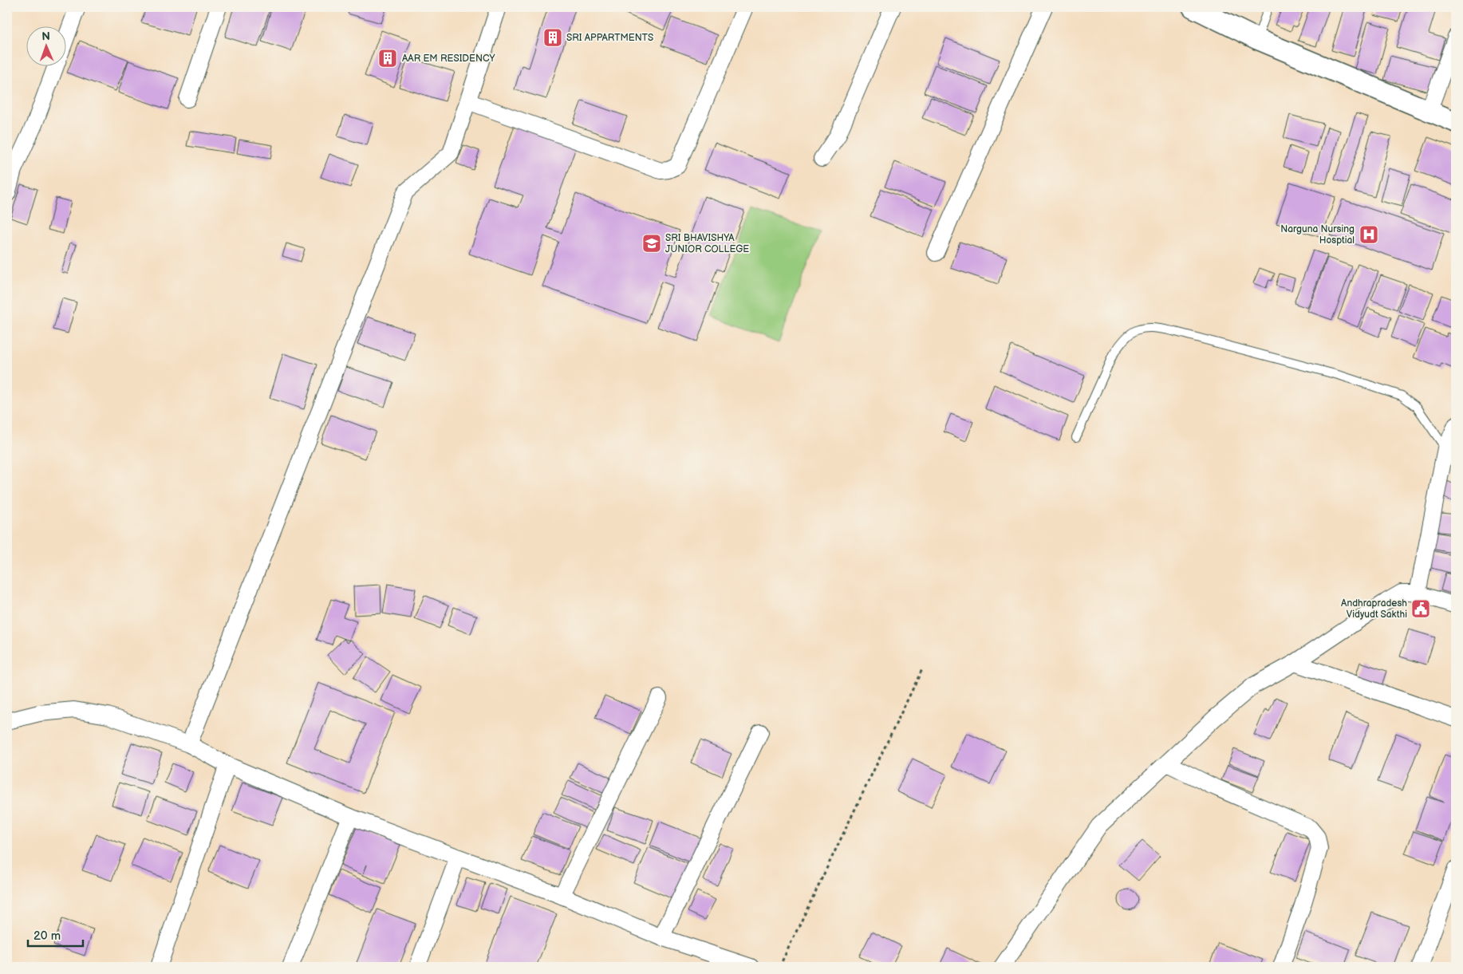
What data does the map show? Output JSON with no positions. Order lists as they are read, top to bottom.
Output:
{
  "places": {
    "building": ["SRI APPARTMENTS", "AAR EM RESIDENCY"],
    "hospital": ["Narguna Nursing Hosptial"],
    "school or university": ["SRI BHAVISHYA JUNIOR COLLEGE"],
    "public building": ["Andhrapradesh Vidyudt Sakthi"]
  },
  "scale_bar": "20 m",
  "north": "top"
}
